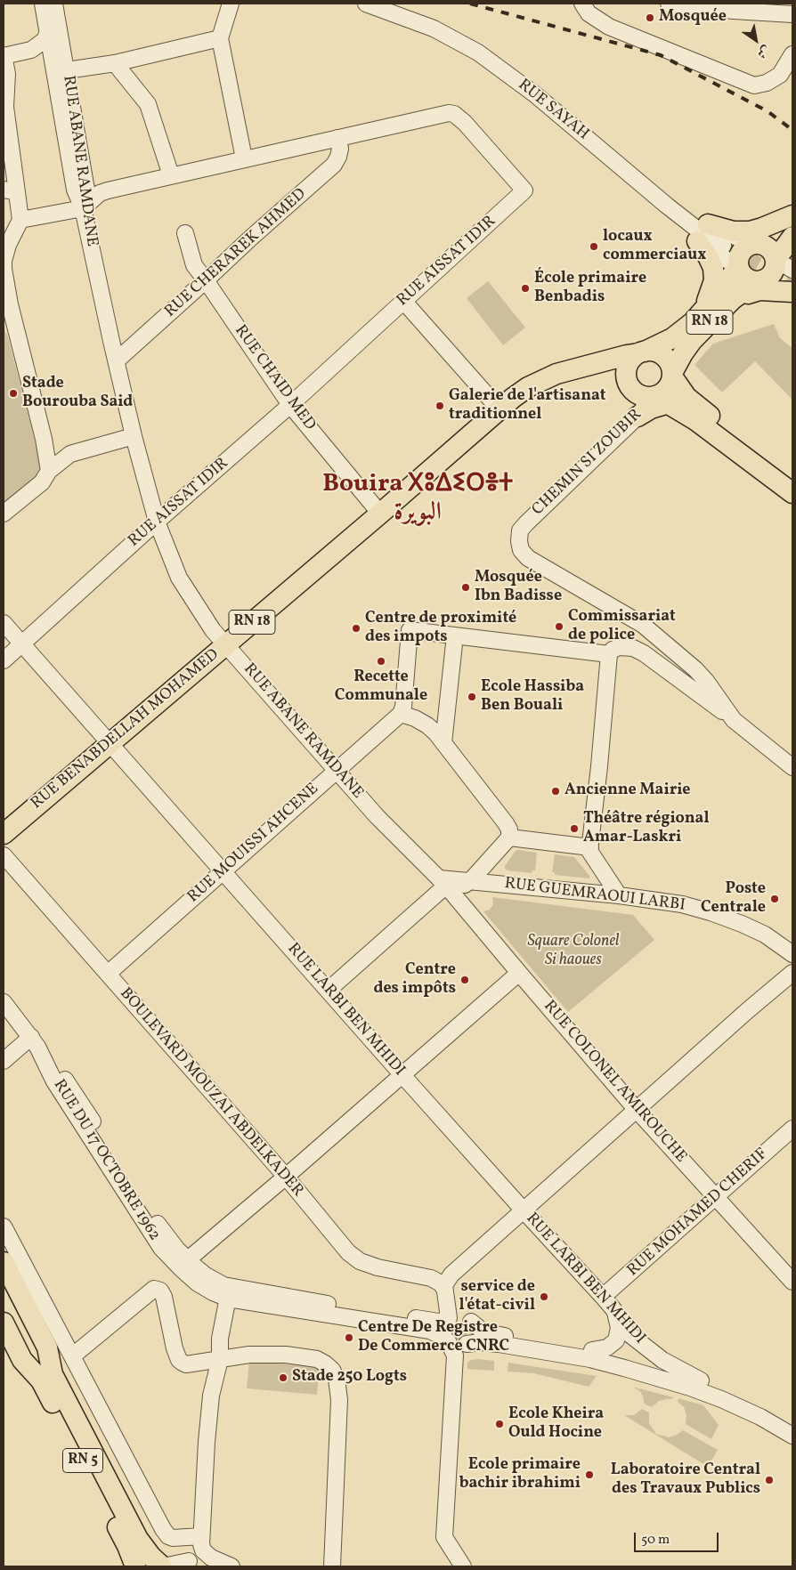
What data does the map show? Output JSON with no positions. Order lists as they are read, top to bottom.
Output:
{
  "streets": {
    "main road": ["RN 18", "RUE BENABDELLAH MOHAMED", "RN 5"],
    "street": [
      "RUE SAYAH",
      "RUE ABANE RAMDANE",
      "RUE CHERAREK AHMED",
      "RUE AISSAT IDIR",
      "RUE CHAID MED",
      "CHEMIN SI ZOUBIR",
      "RUE MOUISSI AHCENE",
      "RUE GUEMRAOUI LARBI",
      "RUE LARBI BEN MHIDI",
      "RUE COLONEL AMIROUCHE",
      "BOULEVARD MOUZAI ABDELKADER",
      "RUE DU 17 OCTOBRE 1962",
      "RUE MOHAMED CHERIF"
    ]
  },
  "crossings": [
    ["RUE ABANE RAMDANE", "RUE CHERAREK AHMED"],
    ["RUE ABANE RAMDANE", "RUE AISSAT IDIR"],
    ["RUE ABANE RAMDANE", "RUE BENABDELLAH MOHAMED"],
    ["RUE ABANE RAMDANE", "RUE MOUISSI AHCENE"],
    ["RUE ABANE RAMDANE", "RUE GUEMRAOUI LARBI"],
    ["RUE ABANE RAMDANE", "RUE COLONEL AMIROUCHE"],
    ["RUE CHERAREK AHMED", "RUE AISSAT IDIR"],
    ["RUE CHERAREK AHMED", "RUE CHAID MED"],
    ["RUE AISSAT IDIR", "RUE CHAID MED"],
    ["RUE AISSAT IDIR", "RUE LARBI BEN MHIDI"],
    ["RN 18", "RUE BENABDELLAH MOHAMED"],
    ["RUE CHAID MED", "RUE BENABDELLAH MOHAMED"],
    ["RUE BENABDELLAH MOHAMED", "RUE LARBI BEN MHIDI"],
    ["RUE MOUISSI AHCENE", "RUE LARBI BEN MHIDI"],
    ["RUE MOUISSI AHCENE", "BOULEVARD MOUZAI ABDELKADER"],
    ["RUE GUEMRAOUI LARBI", "RUE COLONEL AMIROUCHE"],
    ["RUE LARBI BEN MHIDI", "BOULEVARD MOUZAI ABDELKADER"],
    ["RUE LARBI BEN MHIDI", "RUE MOHAMED CHERIF"],
    ["RUE COLONEL AMIROUCHE", "RUE MOHAMED CHERIF"]
  ],
  "districts": ["Bouira ⵝⵓⵠⵉⵔⴻⵜ البويرة"],
  "parks": ["Square Colonel Si haoues"],
  "places": [
    "Mosquée",
    "locaux commerciaux",
    "École primaire Benbadis",
    "Stade Bourouba Said",
    "Galerie de l'artisanat traditionnel",
    "Mosquée Ibn Badisse",
    "Commissariat de police",
    "Centre de proximité des impots",
    "Recette Communale",
    "Ecole Hassiba Ben Bouali",
    "Ancienne Mairie",
    "Théâtre régional Amar-Laskri",
    "Poste Centrale",
    "Centre des impôts",
    "service de l'état-civil",
    "Centre De Registre De Commerce CNRC",
    "Stade 250 Logts",
    "Ecole Kheira Ould Hocine",
    "Ecole primaire bachir ibrahimi",
    "Laboratoire Central des Travaux Publics"
  ],
  "scale_bar": "50 m",
  "north": "bottom right"
}
